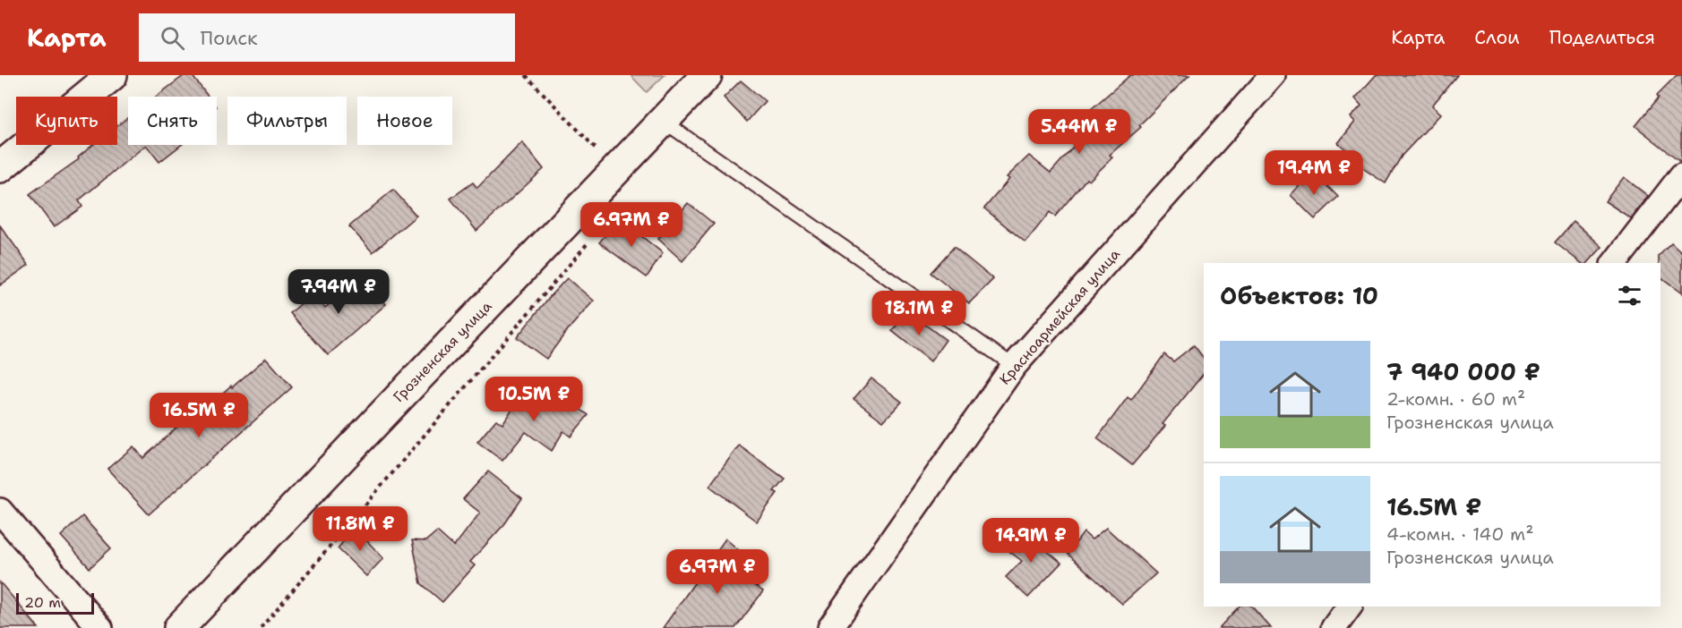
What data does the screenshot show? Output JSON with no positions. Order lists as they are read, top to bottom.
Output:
{
  "streets": {
    "main road": ["Грозненская улица"],
    "street": ["Красноармейская улица"]
  },
  "scale_bar": "20 m",
  "page": {
    "header": "Карта",
    "search": "Поиск",
    "nav": ["Карта", "Слои", "Поделиться"],
    "chip": [
      "Купить",
      "Снять",
      "Фильтры",
      "Новое"
    ],
    "price": [
      "5.44M ₽",
      "19.4M ₽",
      "6.97M ₽",
      "7.94M ₽",
      "18.1M ₽",
      "10.5M ₽",
      "16.5M ₽",
      "11.8M ₽",
      "14.9M ₽",
      "6.97M ₽"
    ],
    "heading": "Объектов: 10",
    "list": [
      {
        "name": "7 940 000 ₽",
        "note": "2-комн. · 60 m² · Грозненская улица"
      },
      {
        "name": "16.5M ₽",
        "note": "4-комн. · 140 m² · Грозненская улица"
      }
    ],
    "scale": "20 m"
  }
}
